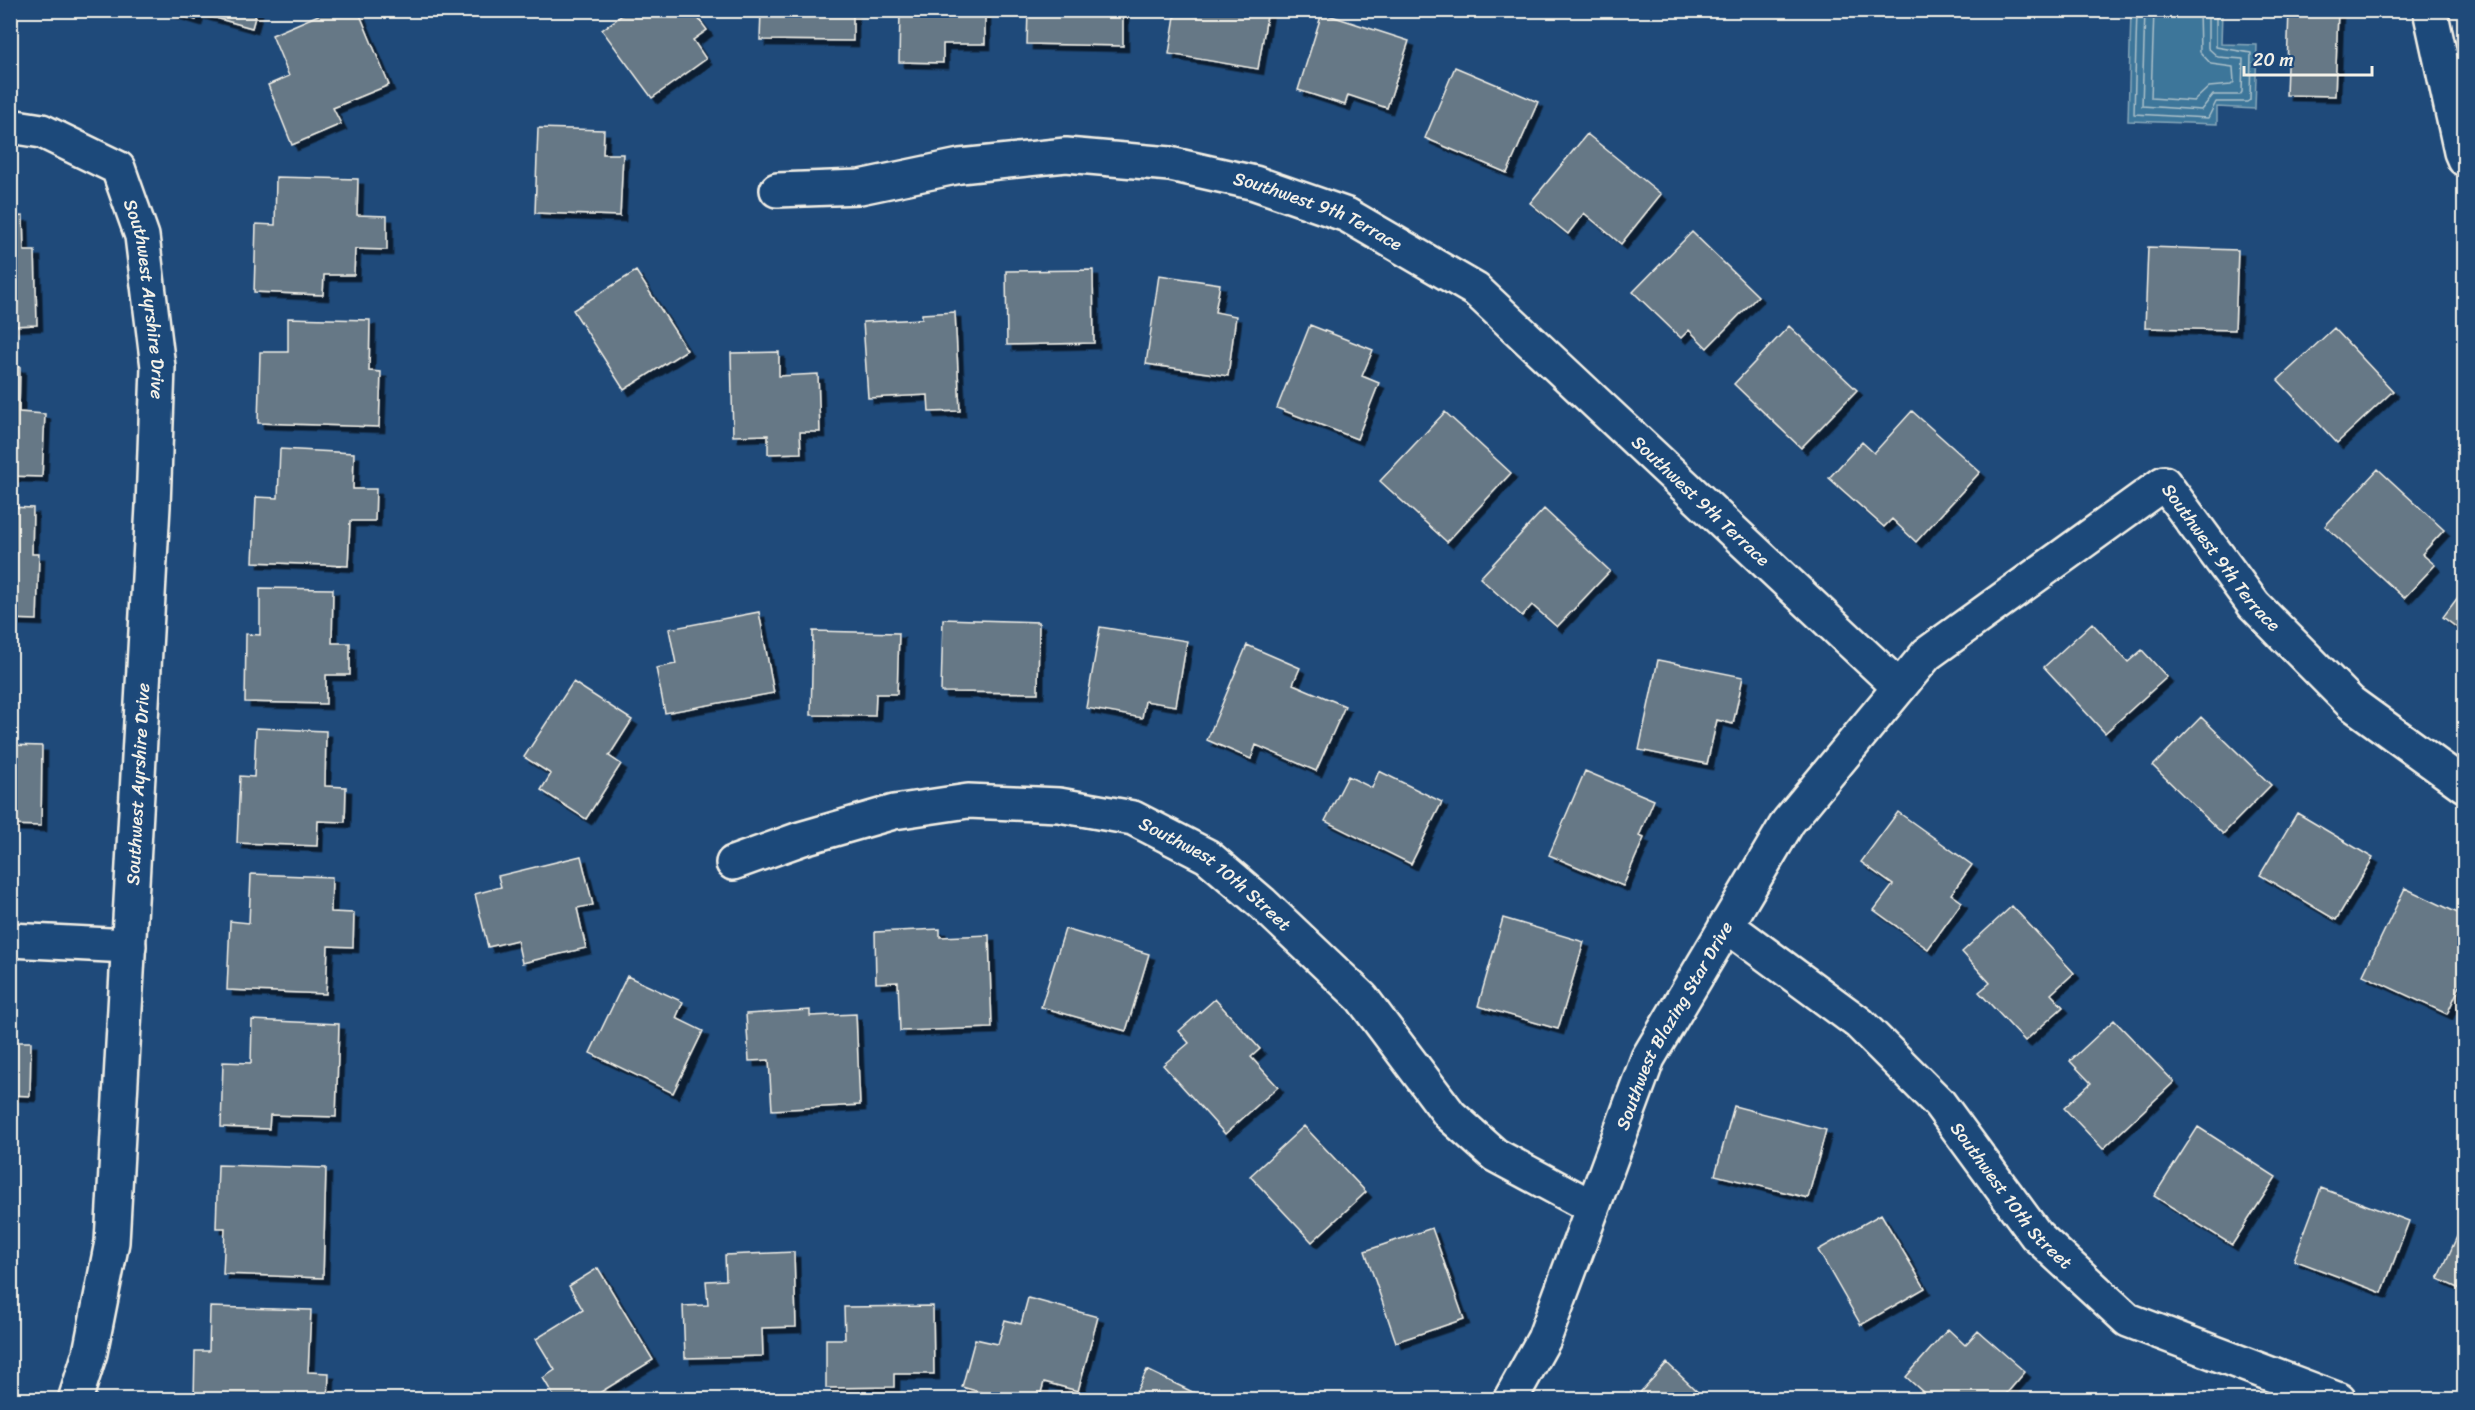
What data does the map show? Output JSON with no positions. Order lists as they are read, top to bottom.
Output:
{
  "streets": {
    "street": [
      "Southwest 9th Terrace",
      "Southwest Ayrshire Drive",
      "Southwest 10th Street",
      "Southwest Blazing Star Drive"
    ]
  },
  "crossings": [
    ["Southwest 9th Terrace", "Southwest Blazing Star Drive"],
    ["Southwest 10th Street", "Southwest Blazing Star Drive"]
  ],
  "scale_bar": "20 m"
}
